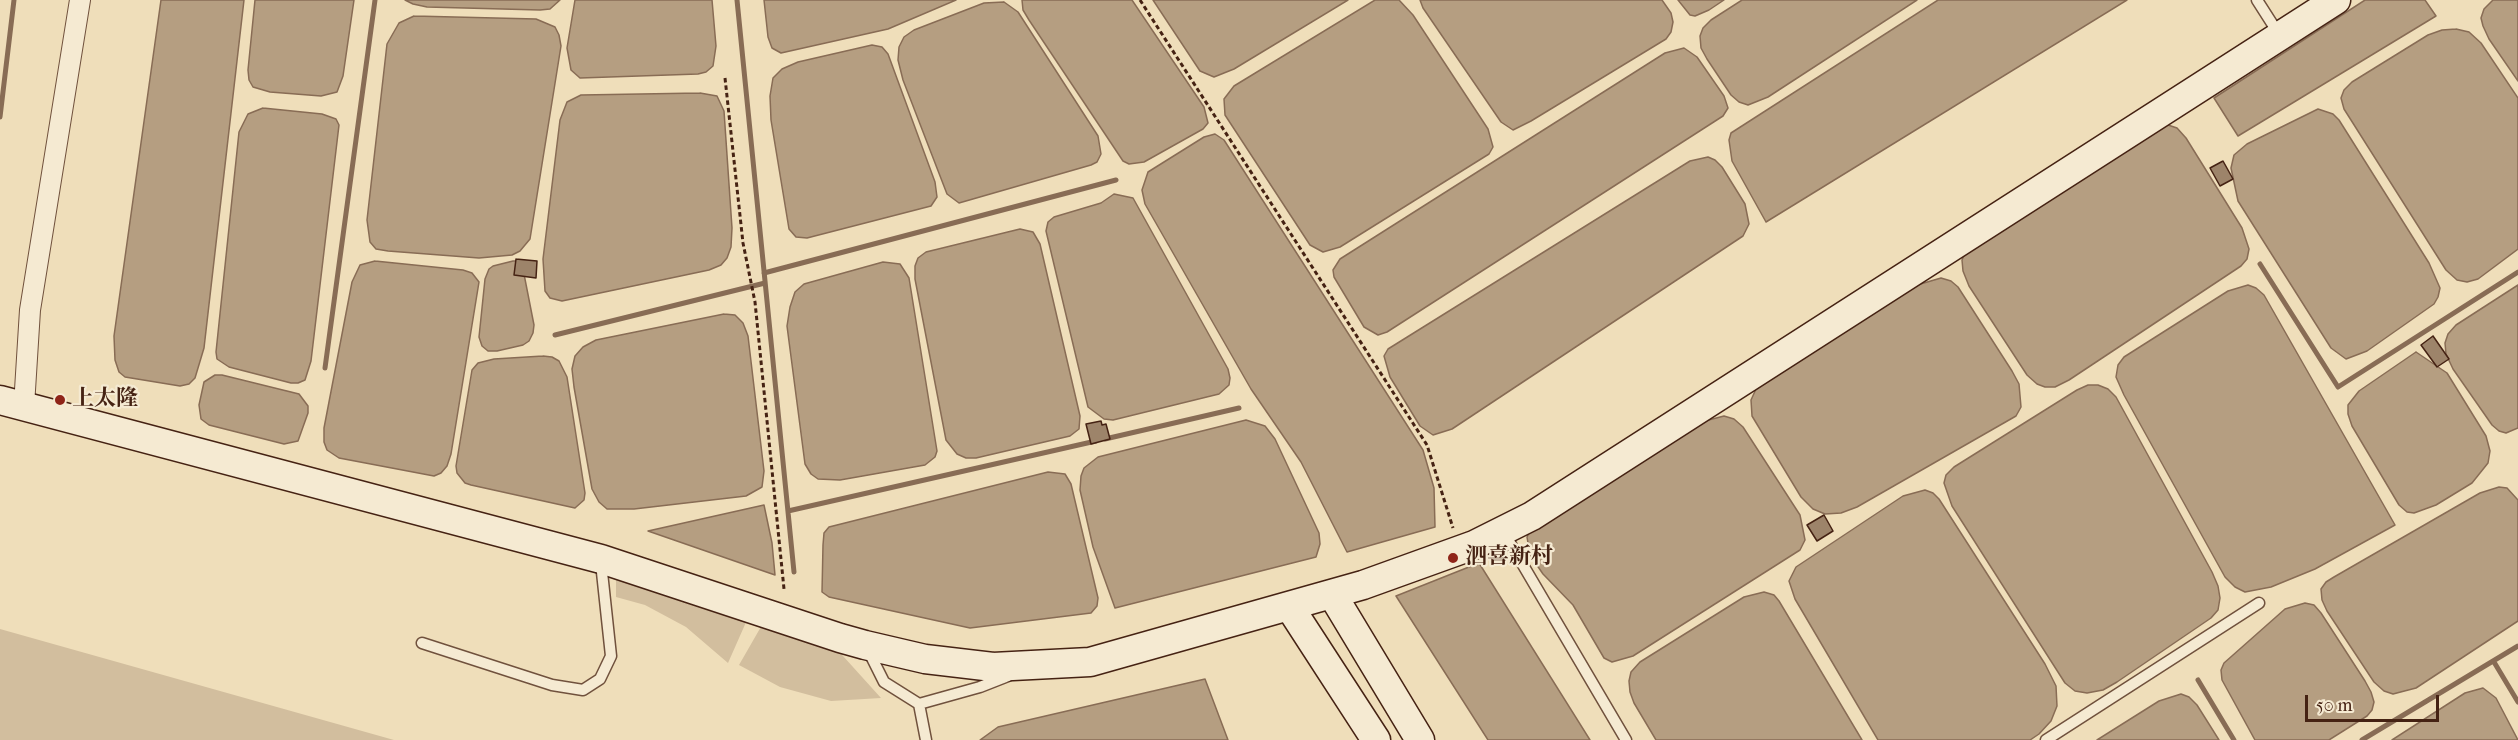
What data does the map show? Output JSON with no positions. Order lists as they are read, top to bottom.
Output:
{
  "places": ["上太隆", "泗喜新村"],
  "scale_bar": "50 m"
}
